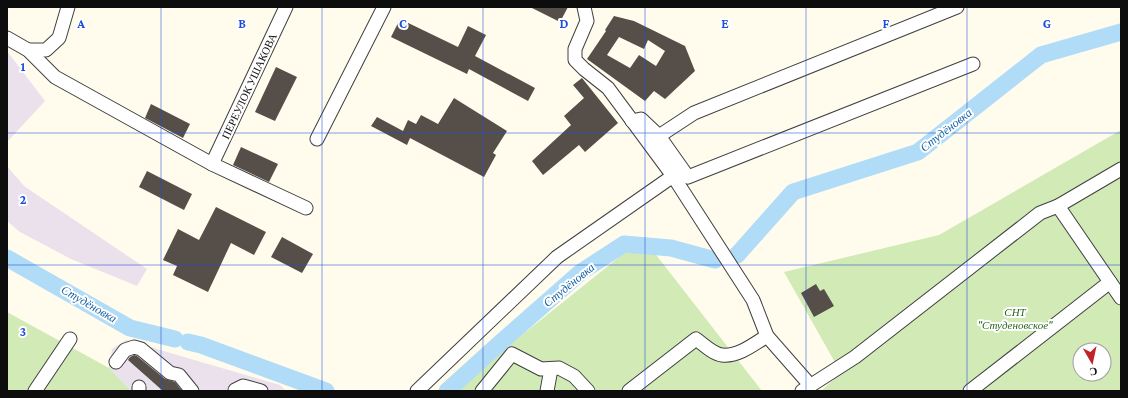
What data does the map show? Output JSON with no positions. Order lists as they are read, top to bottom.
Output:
{
  "streets": {
    "street": ["ПЕРЕУЛОК УШАКОВА"]
  },
  "water": ["Студёновка"],
  "parks": ["СНТ \"Студеновское\""],
  "north": "bottom",
  "grid": {
    "columns": [
      "A",
      "B",
      "C",
      "D",
      "E",
      "F",
      "G"
    ],
    "rows": ["1", "2", "3"]
  }
}
